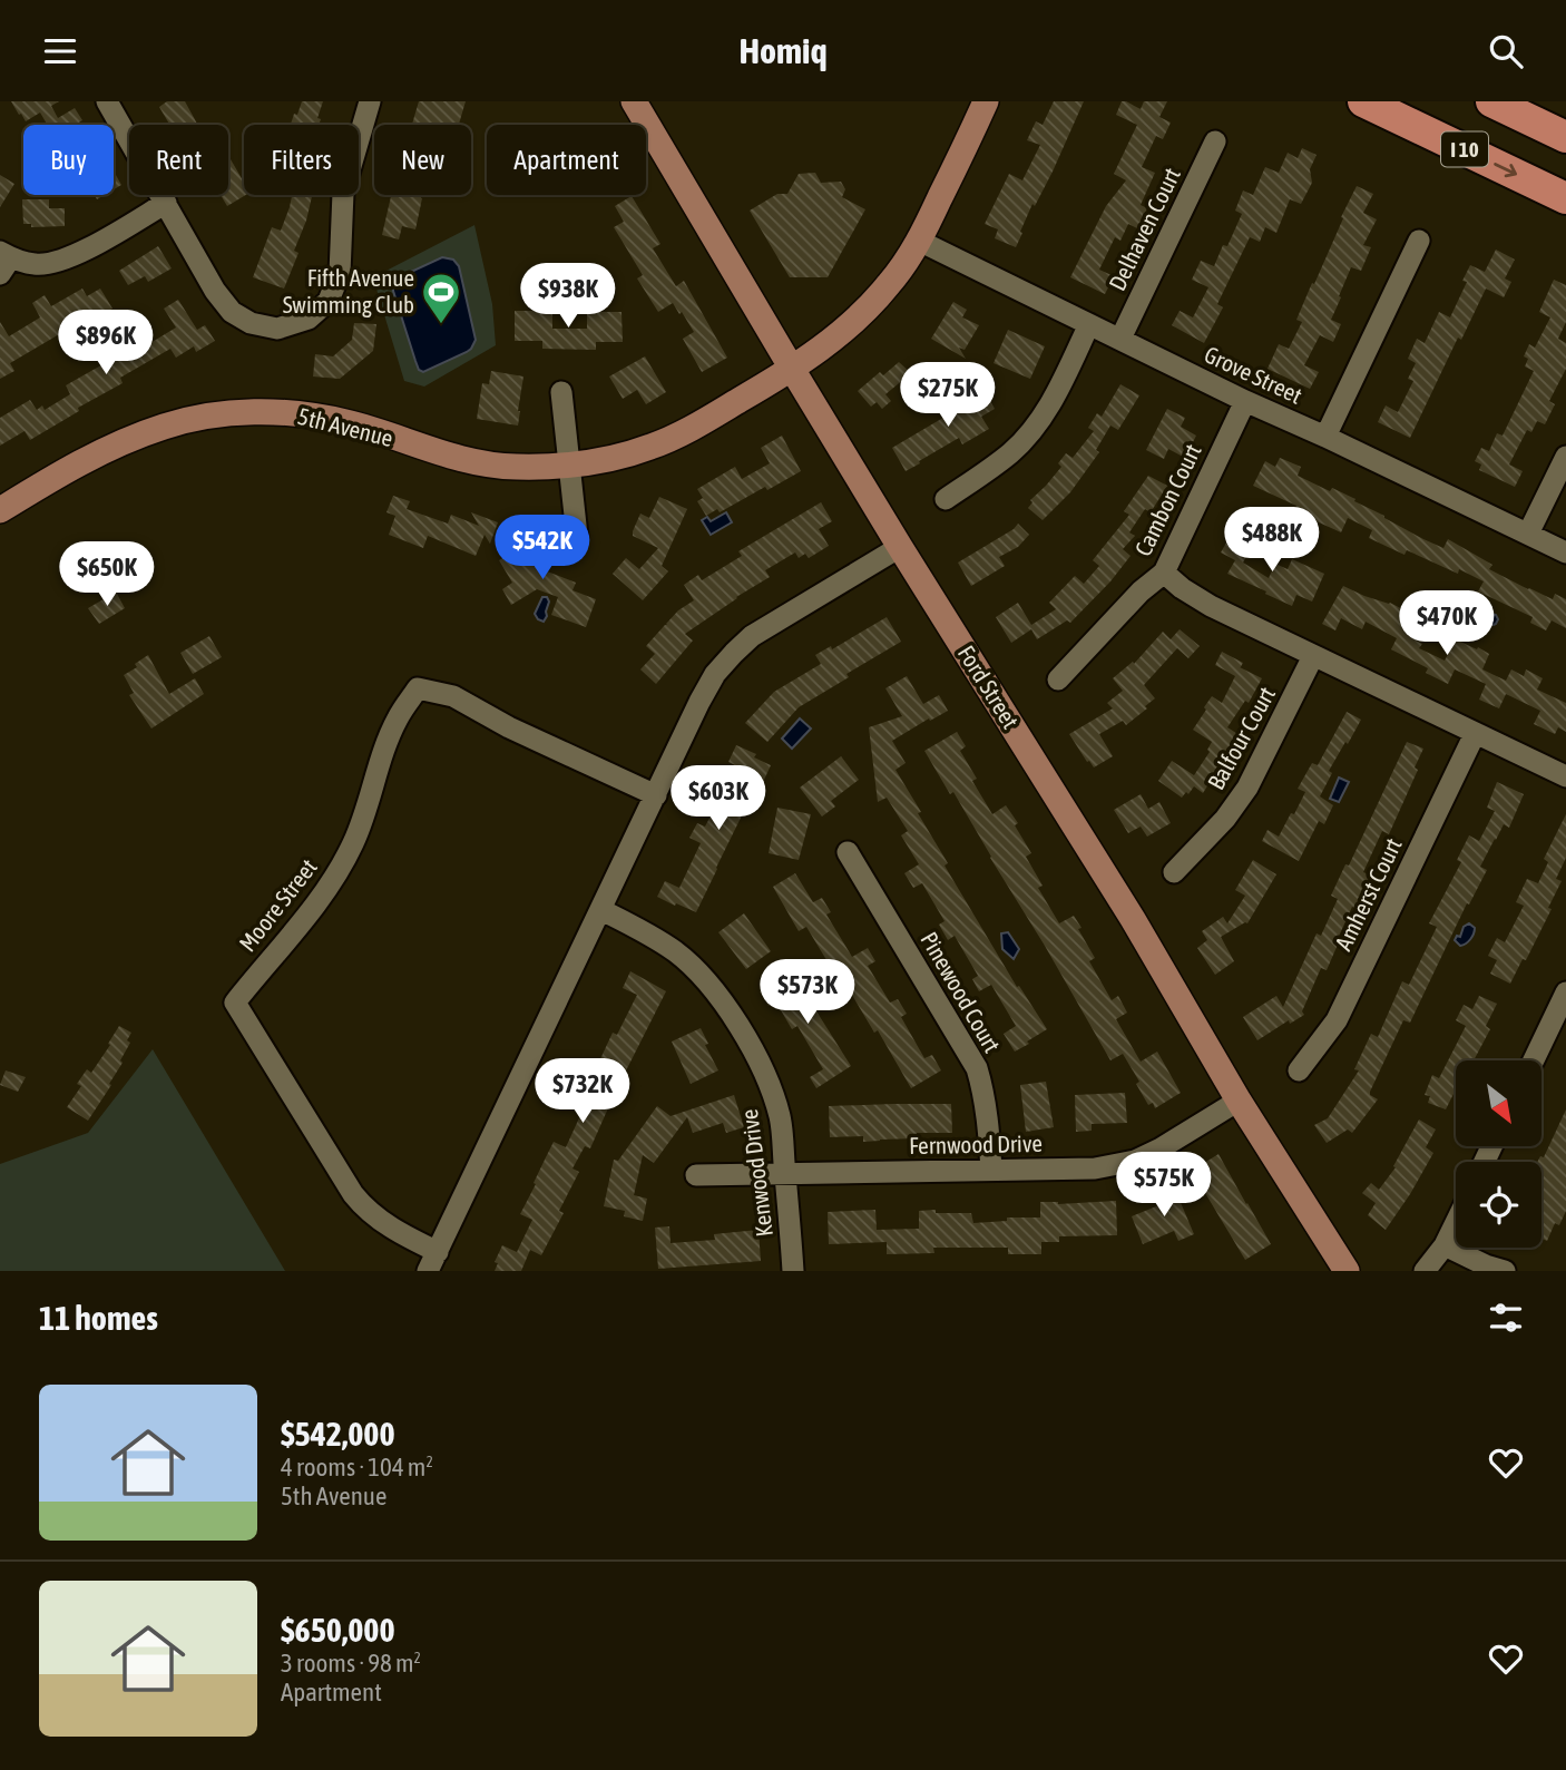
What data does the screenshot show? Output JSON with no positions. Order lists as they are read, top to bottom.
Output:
{
  "streets": {
    "highway": ["I 10"],
    "main road": ["5th Avenue", "Ford Street"],
    "street": [
      "Delhaven Court",
      "Grove Street",
      "Cambon Court",
      "Balfour Court",
      "Amherst Court",
      "Moore Street",
      "Pinewood Court",
      "Fernwood Drive",
      "Kenwood Drive"
    ]
  },
  "crossings": [
    ["Delhaven Court", "Grove Street"],
    ["Grove Street", "5th Avenue"],
    ["Grove Street", "Cambon Court"],
    ["5th Avenue", "Ford Street"],
    ["Ford Street", "Fernwood Drive"],
    ["Pinewood Court", "Fernwood Drive"],
    ["Fernwood Drive", "Kenwood Drive"]
  ],
  "places": {
    "sports": ["Fifth Avenue Swimming Club"]
  },
  "north": "bottom right",
  "page": {
    "header": "Homiq",
    "chip": [
      "Buy",
      "Rent",
      "Filters",
      "New",
      "Apartment"
    ],
    "price": [
      "$938K",
      "$896K",
      "$275K",
      "$488K",
      "$542K",
      "$650K",
      "$470K",
      "$603K",
      "$573K",
      "$732K",
      "$575K"
    ],
    "heading": "11 homes",
    "list": [
      {
        "name": "$542,000",
        "note": "4 rooms · 104 m² · 5th Avenue"
      },
      {
        "name": "$650,000",
        "note": "3 rooms · 98 m² · Apartment"
      }
    ]
  }
}
